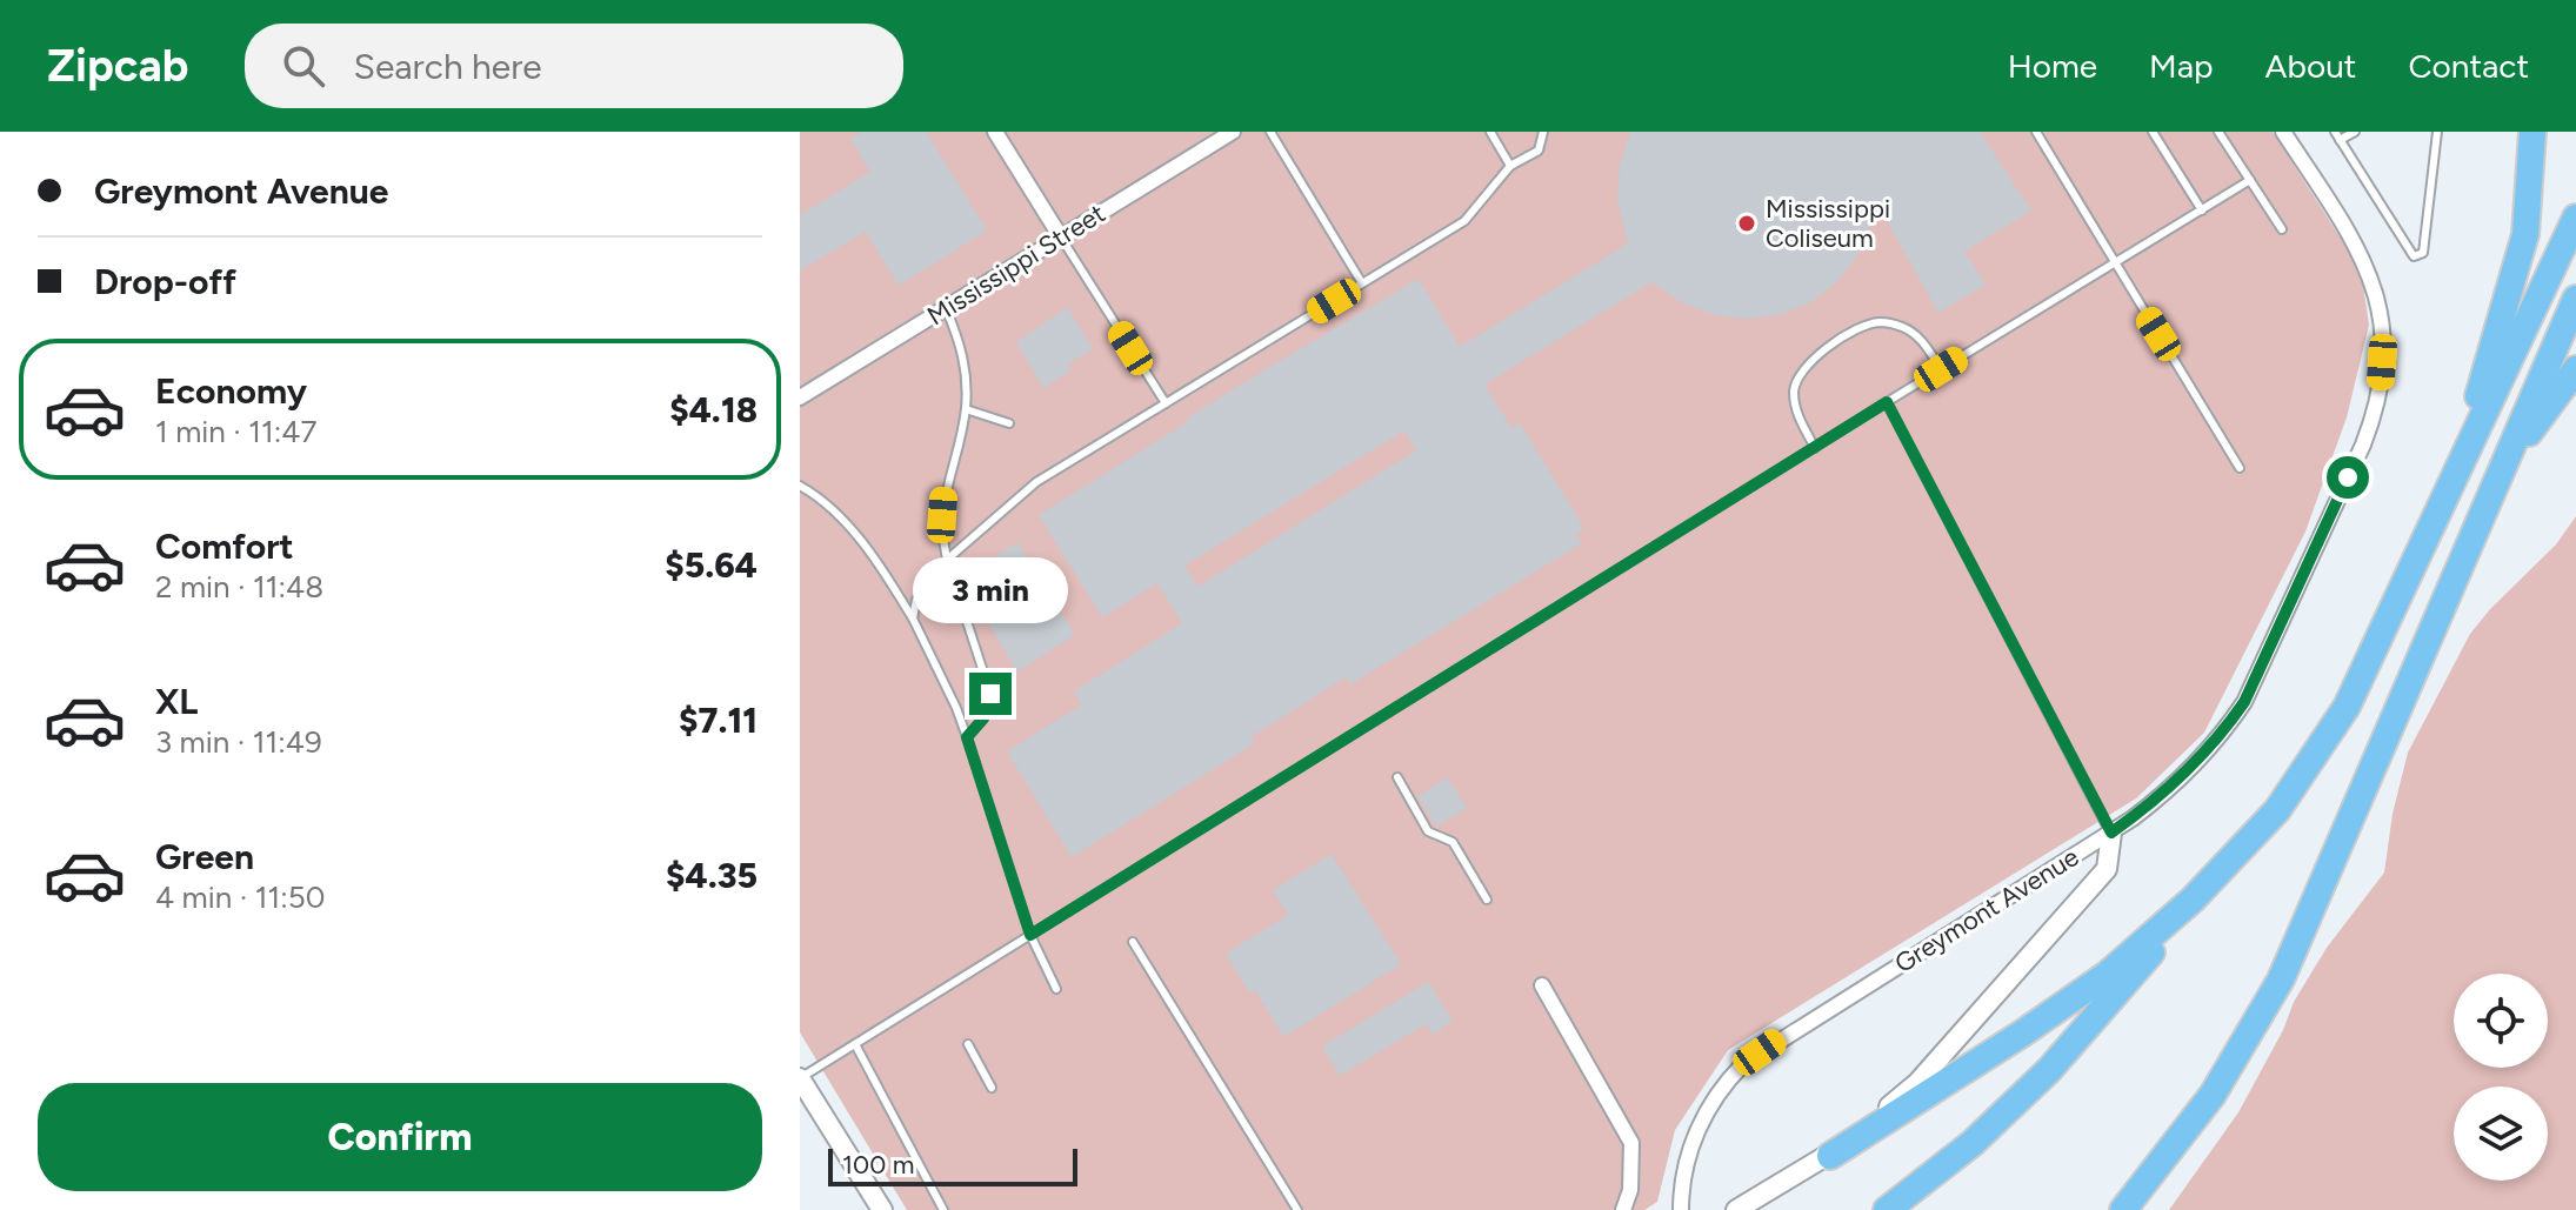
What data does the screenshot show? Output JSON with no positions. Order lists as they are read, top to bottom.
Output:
{
  "streets": {
    "street": ["Mississippi Street", "Greymont Avenue"]
  },
  "places": ["Mississippi Coliseum"],
  "scale_bar": "100 m",
  "page": {
    "header": "Zipcab",
    "search": "Search here",
    "nav": [
      "Home",
      "Map",
      "About",
      "Contact"
    ],
    "banner": ["Greymont Avenue", "Drop-off"],
    "list": [
      {
        "name": "Economy",
        "note": "1 min · 11:47",
        "value": "$4.18"
      },
      {
        "name": "Comfort",
        "note": "2 min · 11:48",
        "value": "$5.64"
      },
      {
        "name": "XL",
        "note": "3 min · 11:49",
        "value": "$7.11"
      },
      {
        "name": "Green",
        "note": "4 min · 11:50",
        "value": "$4.35"
      }
    ],
    "bubble": "3 min",
    "buttons": "Confirm",
    "scale": "100 m"
  }
}
